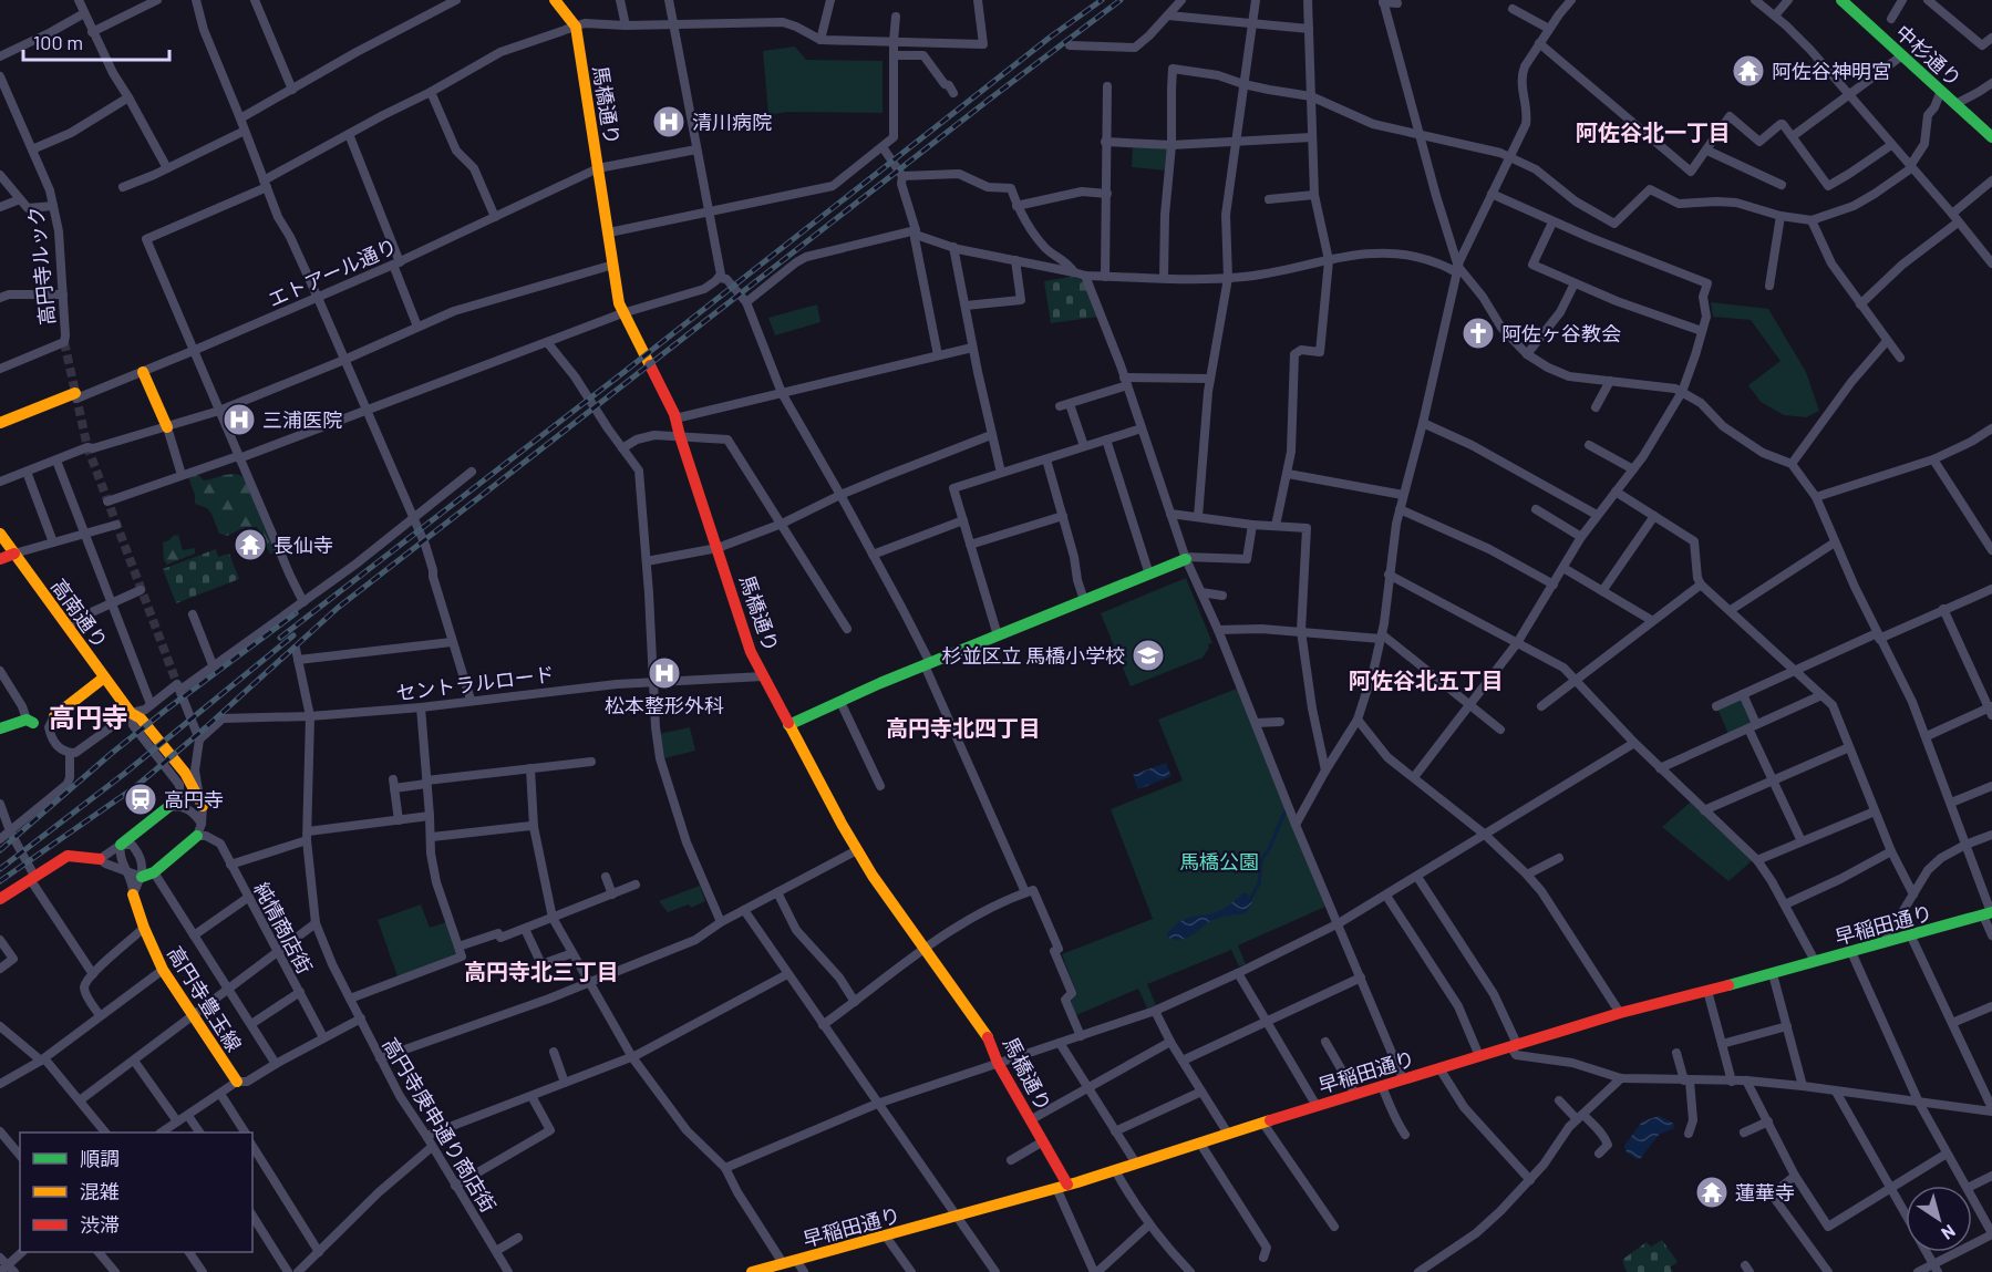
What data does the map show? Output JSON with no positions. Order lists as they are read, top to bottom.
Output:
{
  "streets": {
    "street": [
      "中杉通り",
      "馬橋通り",
      "高円寺ルック",
      "エトアール通り",
      "高南通り",
      "セントラルロード",
      "早稲田通り",
      "純情商店街",
      "高円寺豊玉線",
      "高円寺庚申通り商店街"
    ]
  },
  "crossings": [
    ["馬橋通り", "エトアール通り"],
    ["馬橋通り", "セントラルロード"],
    ["馬橋通り", "早稲田通り"],
    ["セントラルロード", "高円寺庚申通り商店街"]
  ],
  "districts": [
    "阿佐谷北一丁目",
    "阿佐谷北五丁目",
    "高円寺",
    "高円寺北四丁目",
    "高円寺北三丁目"
  ],
  "parks": ["馬橋公園"],
  "places": {
    "temple": ["阿佐谷神明宮", "長仙寺", "蓮華寺"],
    "hospital": ["清川病院", "三浦医院", "松本整形外科"],
    "church": ["阿佐ヶ谷教会"],
    "school or university": ["杉並区立 馬橋小学校"],
    "station": ["高円寺"]
  },
  "legend": ["順調", "混雑", "渋滞"],
  "scale_bar": "100 m",
  "north": "bottom right"
}
